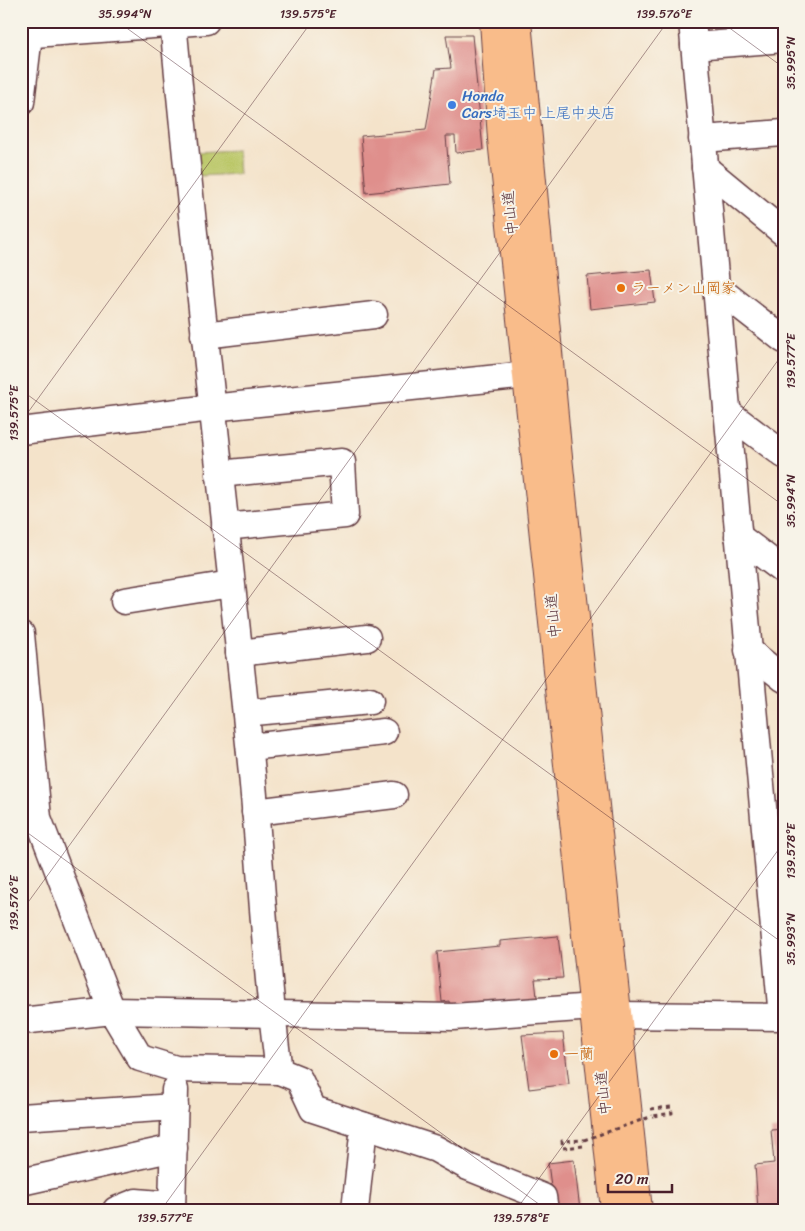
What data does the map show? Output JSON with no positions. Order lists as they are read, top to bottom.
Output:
{
  "streets": {
    "highway": ["中山道"]
  },
  "places": ["Honda Cars埼玉中 上尾中央店", "ラーメン山岡家", "一蘭"],
  "scale_bar": "20 m",
  "coordinates": [
    "35.994°N",
    "139.575°E",
    "139.576°E",
    "35.995°N",
    "139.577°E",
    "139.578°E",
    "35.993°N"
  ]
}
